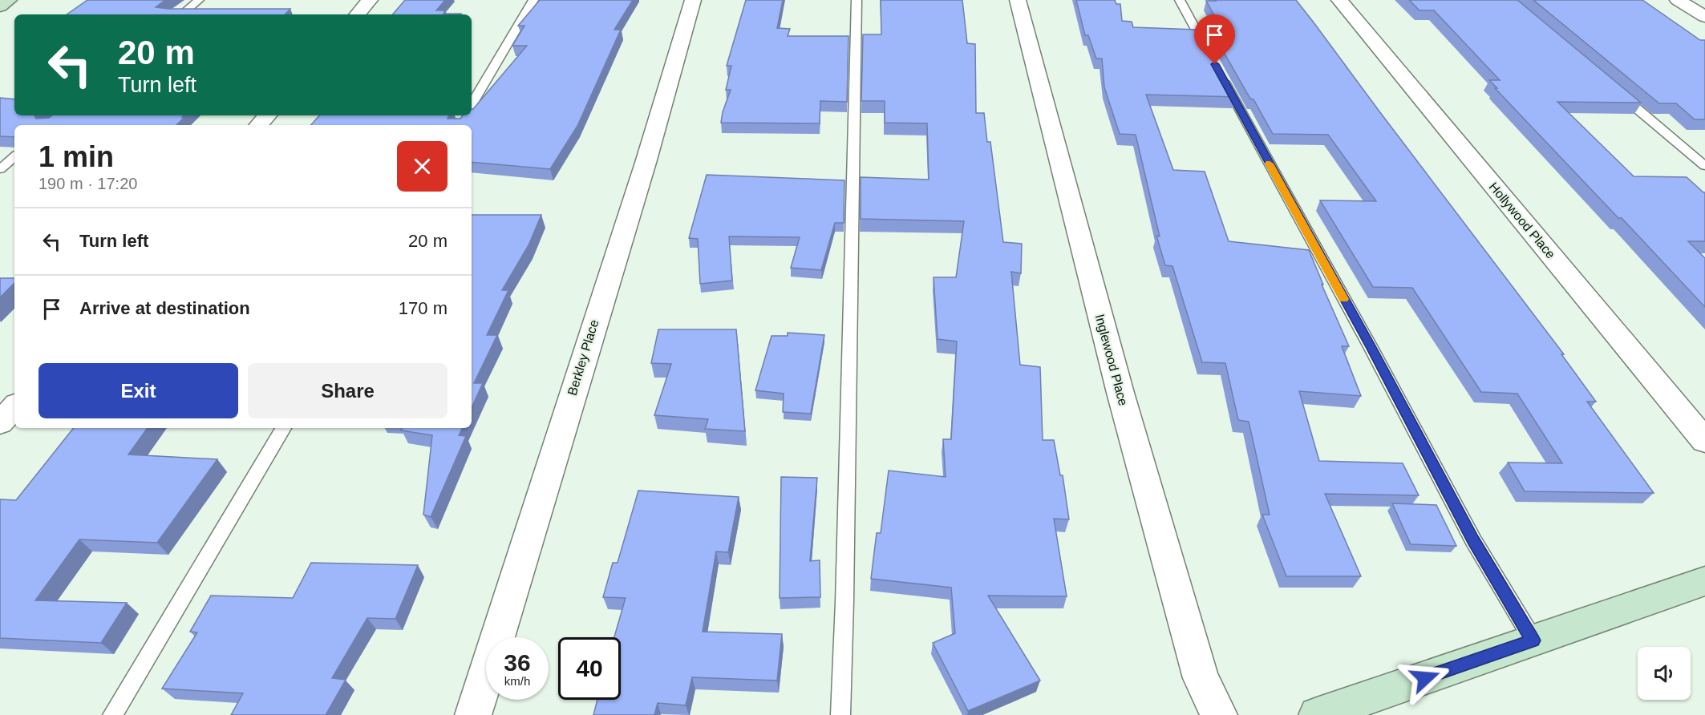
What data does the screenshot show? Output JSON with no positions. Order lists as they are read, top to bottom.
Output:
{
  "streets": {
    "street": ["Hollywood Place", "Berkley Place", "Inglewood Place"]
  },
  "page": {
    "turn": ["20 m", "Turn left"],
    "heading": ["1 min", "190 m · 17:20"],
    "list": [
      {
        "name": "Turn left",
        "value": "20 m"
      },
      {
        "name": "Arrive at destination",
        "value": "170 m"
      }
    ],
    "buttons": ["Exit", "Share"],
    "speed": "36 km/h",
    "limit": "40"
  }
}
